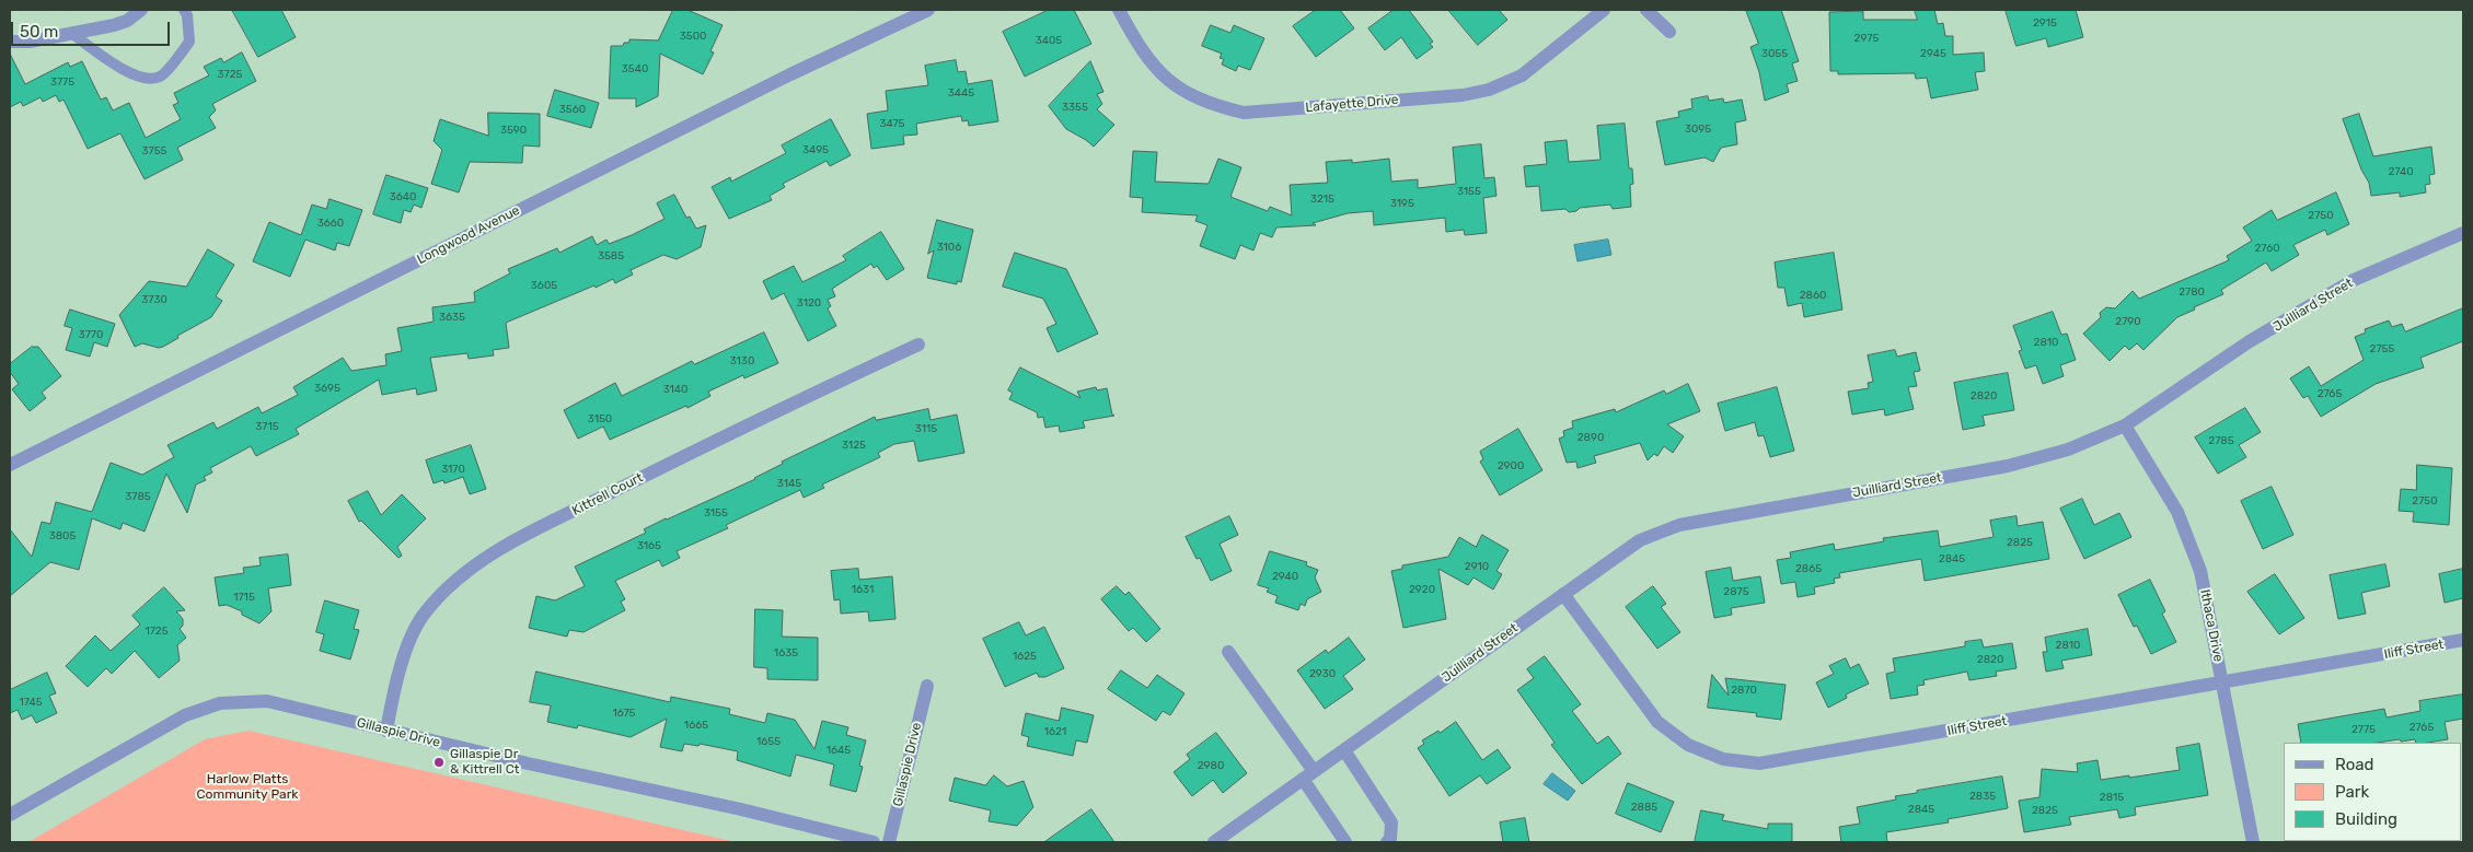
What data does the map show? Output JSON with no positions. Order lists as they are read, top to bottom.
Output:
{
  "streets": {
    "street": [
      "Lafayette Drive",
      "Longwood Avenue",
      "Juilliard Street",
      "Kittrell Court",
      "Ithaca Drive",
      "Iliff Street",
      "Gillaspie Drive"
    ]
  },
  "crossings": [
    ["Juilliard Street", "Ithaca Drive"],
    ["Juilliard Street", "Iliff Street"],
    ["Kittrell Court", "Gillaspie Drive"],
    ["Ithaca Drive", "Iliff Street"]
  ],
  "parks": ["Harlow Platts Community Park"],
  "places": ["Gillaspie Dr & Kittrell Ct"],
  "house_numbers": [
    "2915",
    "3500",
    "2975",
    "3405",
    "3055",
    "2945",
    "3540",
    "3725",
    "3775",
    "3445",
    "3355",
    "3560",
    "3475",
    "3095",
    "3590",
    "3495",
    "3755",
    "2740",
    "3155",
    "3640",
    "3215",
    "3195",
    "2750",
    "3660",
    "3106",
    "2760",
    "3585",
    "3605",
    "2780",
    "2860",
    "3730",
    "3120",
    "3635",
    "2790",
    "3770",
    "2810",
    "2755",
    "3130",
    "3695",
    "3140",
    "2765",
    "2820",
    "3150",
    "3715",
    "3115",
    "2890",
    "2785",
    "3125",
    "2900",
    "3170",
    "3145",
    "3785",
    "2750",
    "3155",
    "3805",
    "2825",
    "3165",
    "2845",
    "2910",
    "2865",
    "2940",
    "1631",
    "2920",
    "2875",
    "1715",
    "1725",
    "2810",
    "1635",
    "1625",
    "2820",
    "2930",
    "2870",
    "1745",
    "1675",
    "1665",
    "2765",
    "2775",
    "1621",
    "1655",
    "1645",
    "2980",
    "2835",
    "2815",
    "2885",
    "2845",
    "2825"
  ],
  "legend": ["Road", "Park", "Building"],
  "scale_bar": "50 m"
}
